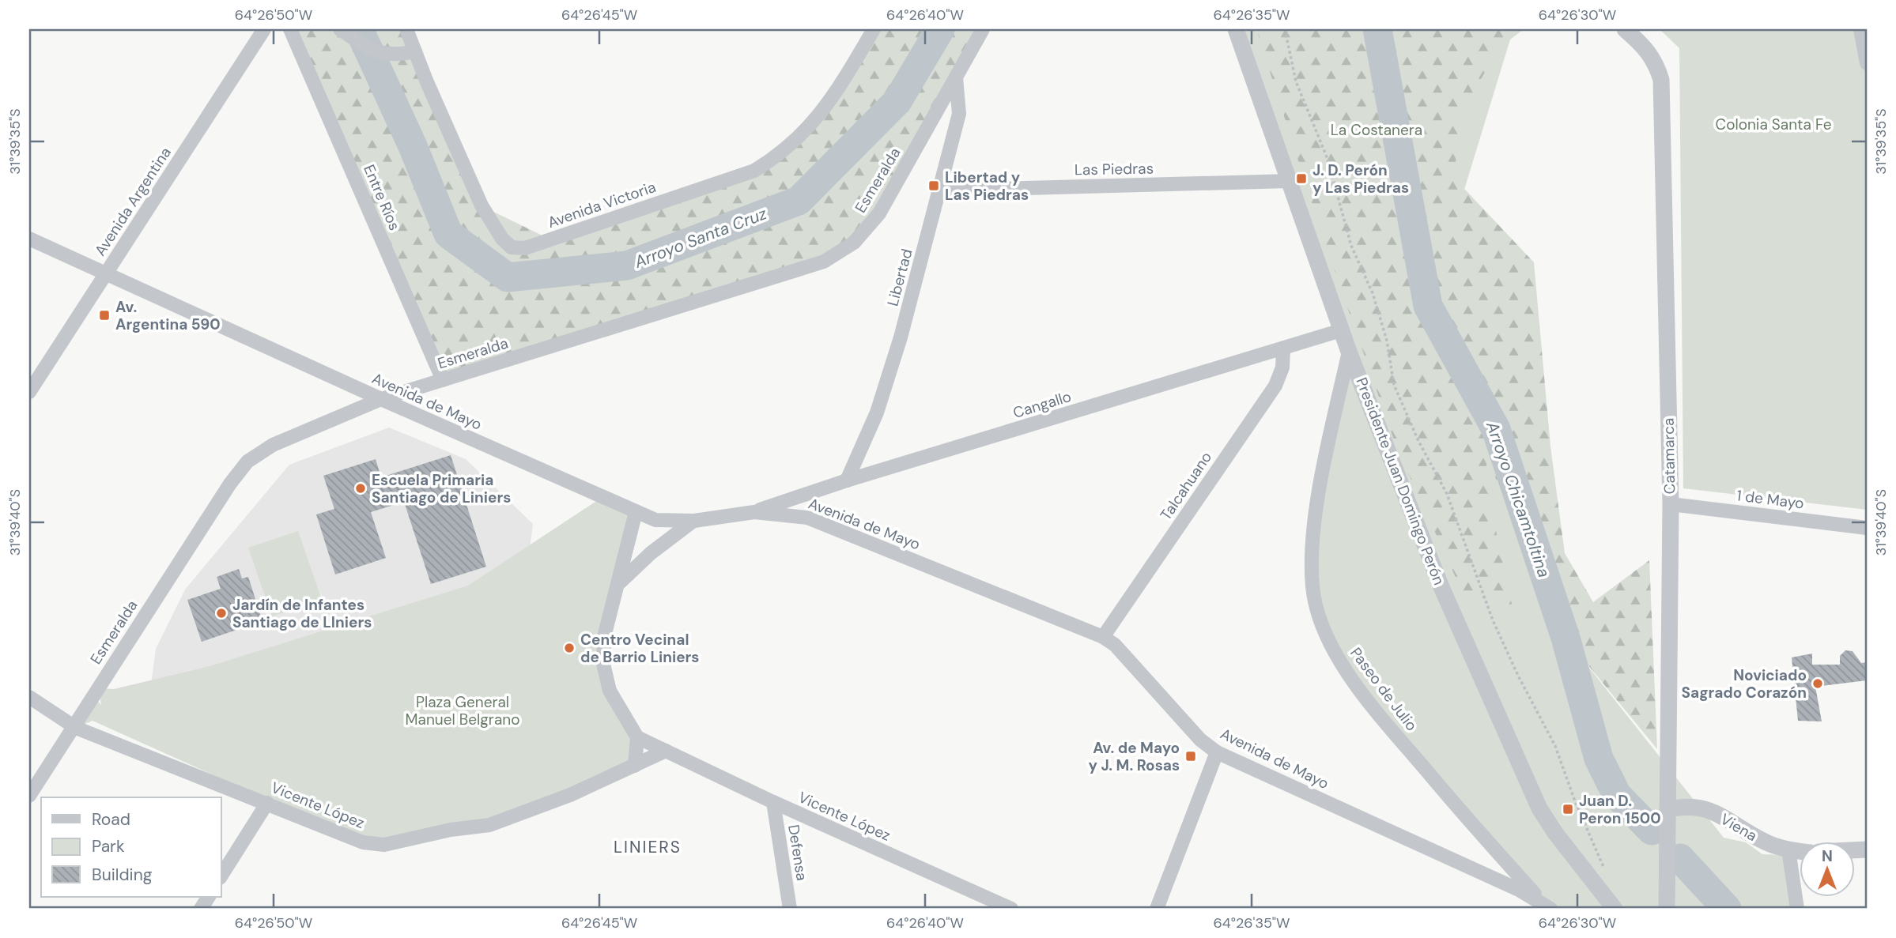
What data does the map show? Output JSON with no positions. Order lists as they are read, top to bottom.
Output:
{
  "streets": {
    "street": [
      "Las Piedras",
      "Esmeralda",
      "Entre Ríos",
      "Avenida Argentina",
      "Avenida Victoria",
      "Libertad",
      "Avenida de Mayo",
      "Cangallo",
      "Catamarca",
      "Presidente Juan Domingo Perón",
      "Talcahuano",
      "1 de Mayo",
      "Paseo de Julio",
      "Vicente López",
      "Viena",
      "Defensa"
    ]
  },
  "crossings": [
    ["Las Piedras", "Libertad"],
    ["Las Piedras", "Presidente Juan Domingo Perón"],
    ["Esmeralda", "Entre Ríos"],
    ["Esmeralda", "Libertad"],
    ["Esmeralda", "Avenida de Mayo"],
    ["Esmeralda", "Vicente López"],
    ["Avenida Argentina", "Avenida de Mayo"],
    ["Libertad", "Cangallo"],
    ["Avenida de Mayo", "Cangallo"],
    ["Avenida de Mayo", "Talcahuano"],
    ["Avenida de Mayo", "Paseo de Julio"],
    ["Cangallo", "Presidente Juan Domingo Perón"],
    ["Cangallo", "Talcahuano"],
    ["Catamarca", "1 de Mayo"],
    ["Catamarca", "Viena"],
    ["Presidente Juan Domingo Perón", "Paseo de Julio"],
    ["Vicente López", "Defensa"]
  ],
  "districts": ["LINIERS"],
  "water": ["Arroyo Santa Cruz", "Arroyo Chicamtoltina"],
  "parks": ["Colonia Santa Fe", "La Costanera", "Plaza General Manuel Belgrano"],
  "places": {
    "transit": [
      "J. D. Perón y Las Piedras",
      "Libertad y Las Piedras",
      "Av. Argentina 590",
      "Av. de Mayo y J. M. Rosas",
      "Juan D. Peron 1500"
    ],
    "other": [
      "Escuela Primaria Santiago de Liniers",
      "Jardín de Infantes Santiago de LIniers",
      "Centro Vecinal de Barrio Liniers",
      "Noviciado Sagrado Corazón"
    ]
  },
  "legend": ["Road", "Park", "Building"],
  "north": "top",
  "coordinates": [
    "64°26'50\"W",
    "64°26'45\"W",
    "64°26'40\"W",
    "64°26'35\"W",
    "64°26'30\"W",
    "31°39'35\"S",
    "31°39'40\"S"
  ]
}
